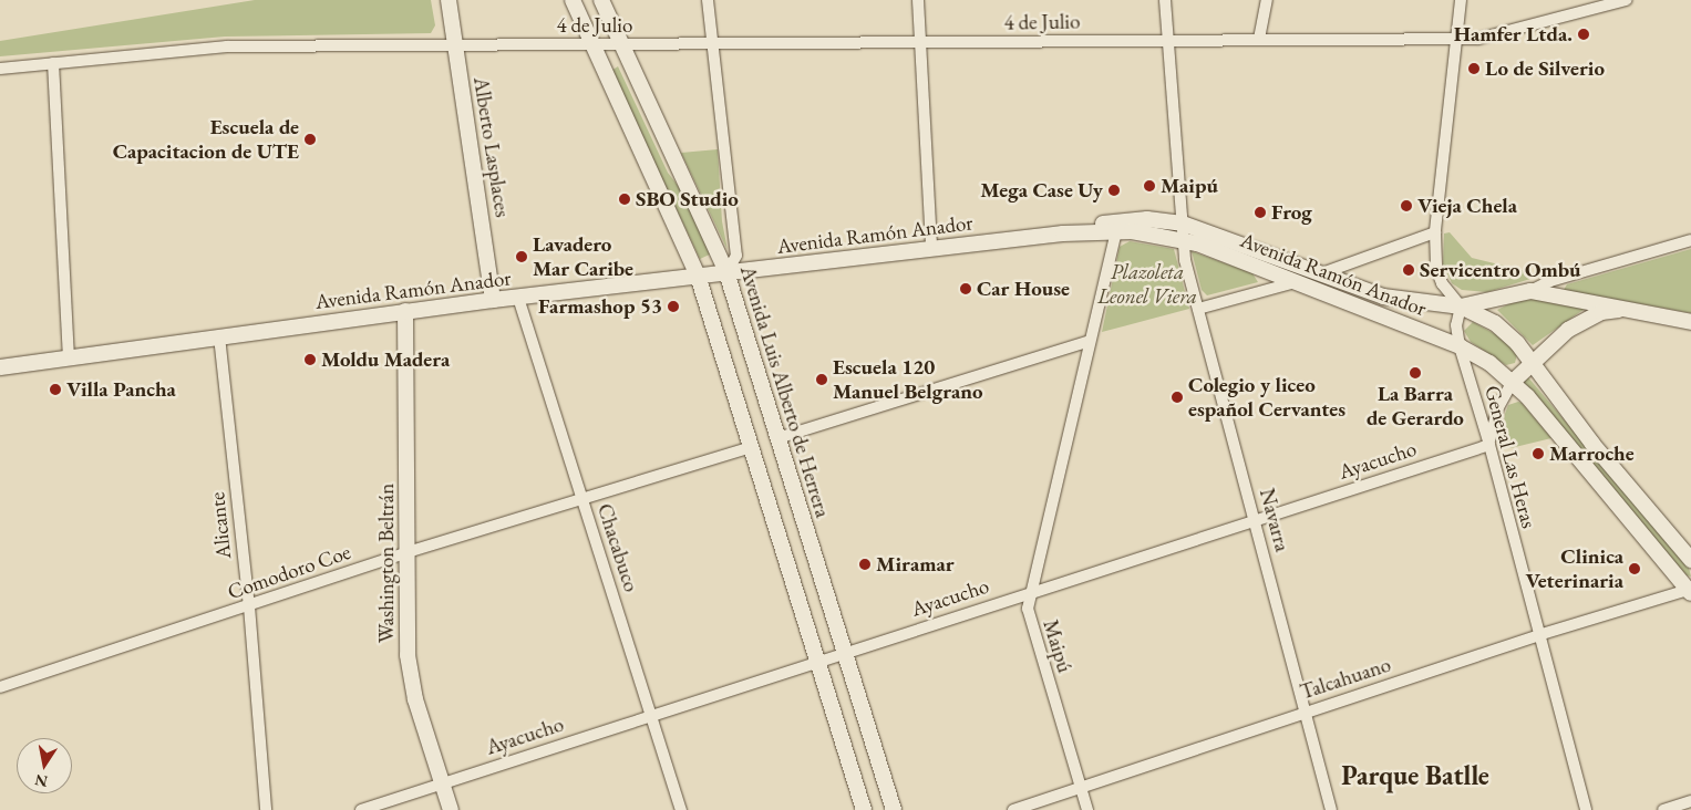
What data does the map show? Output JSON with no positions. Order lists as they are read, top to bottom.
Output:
{
  "streets": {
    "street": [
      "4 de Julio",
      "Alberto Lasplaces",
      "Avenida Ramón Anador",
      "Avenida Luis Alberto de Herrera",
      "General Las Heras",
      "Ayacucho",
      "Navarra",
      "Alicante",
      "Chacabuco",
      "Washington Beltrán",
      "Comodoro Coe",
      "Maipú",
      "Talcahuano"
    ]
  },
  "crossings": [
    ["4 de Julio", "Alberto Lasplaces"],
    ["4 de Julio", "Avenida Luis Alberto de Herrera"],
    ["4 de Julio", "Navarra"],
    ["Alberto Lasplaces", "Avenida Ramón Anador"],
    ["Avenida Ramón Anador", "Avenida Luis Alberto de Herrera"],
    ["Avenida Ramón Anador", "General Las Heras"],
    ["Avenida Ramón Anador", "Navarra"],
    ["Avenida Ramón Anador", "Alicante"],
    ["Avenida Ramón Anador", "Chacabuco"],
    ["Avenida Ramón Anador", "Washington Beltrán"],
    ["Avenida Ramón Anador", "Maipú"],
    ["Avenida Ramón Anador", "Talcahuano"],
    ["Avenida Luis Alberto de Herrera", "Ayacucho"],
    ["General Las Heras", "Ayacucho"],
    ["General Las Heras", "Talcahuano"],
    ["Ayacucho", "Navarra"],
    ["Ayacucho", "Chacabuco"],
    ["Ayacucho", "Washington Beltrán"],
    ["Ayacucho", "Maipú"],
    ["Navarra", "Talcahuano"],
    ["Alicante", "Comodoro Coe"],
    ["Chacabuco", "Comodoro Coe"],
    ["Washington Beltrán", "Comodoro Coe"],
    ["Maipú", "Talcahuano"]
  ],
  "districts": ["Parque Batlle"],
  "parks": ["Plazoleta Leonel Viera"],
  "places": [
    "Hamfer Ltda.",
    "Lo de Silverio",
    "Escuela de Capacitacion de UTE",
    "Maipú",
    "Mega Case Uy",
    "SBO Studio",
    "Vieja Chela",
    "Frog",
    "Lavadero Mar Caribe",
    "Servicentro Ombú",
    "Car House",
    "Farmashop 53",
    "Moldu Madera",
    "La Barra de Gerardo",
    "Escuela 120 Manuel Belgrano",
    "Villa Pancha",
    "Colegio y liceo español Cervantes",
    "Marroche",
    "Miramar",
    "Clinica Veterinaria"
  ],
  "north": "bottom"
}
